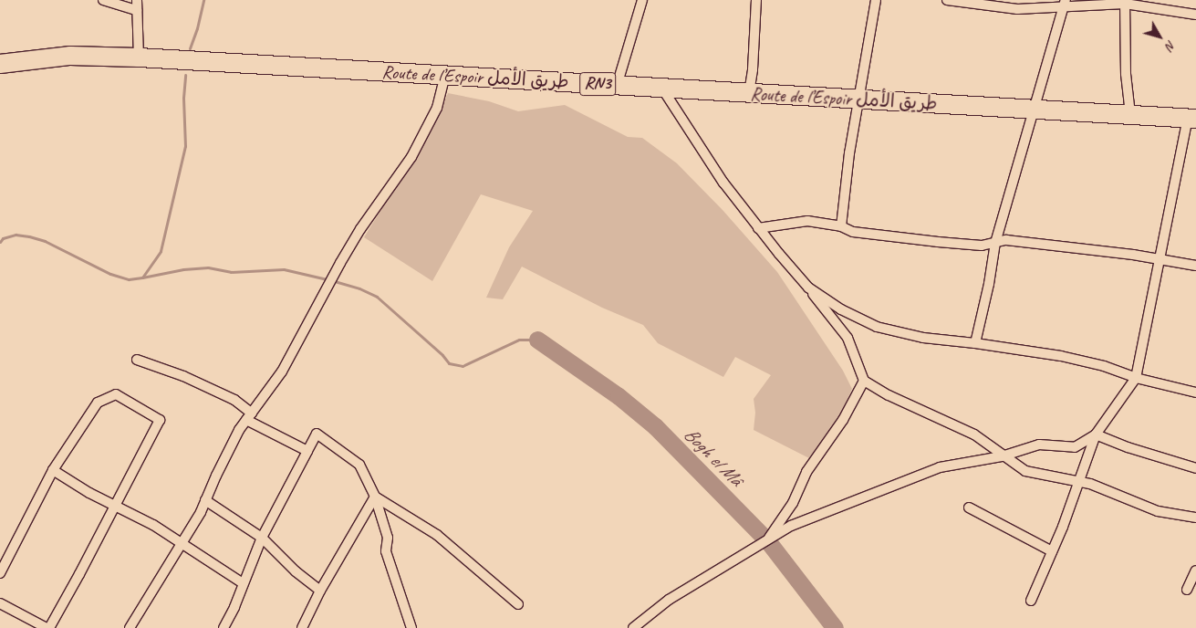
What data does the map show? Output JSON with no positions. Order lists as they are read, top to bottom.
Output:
{
  "streets": {
    "highway": ["Route de l’Espoir طريق الأمل", "RN3"]
  },
  "water": ["Bogh el Mâ"],
  "north": "bottom right"
}
